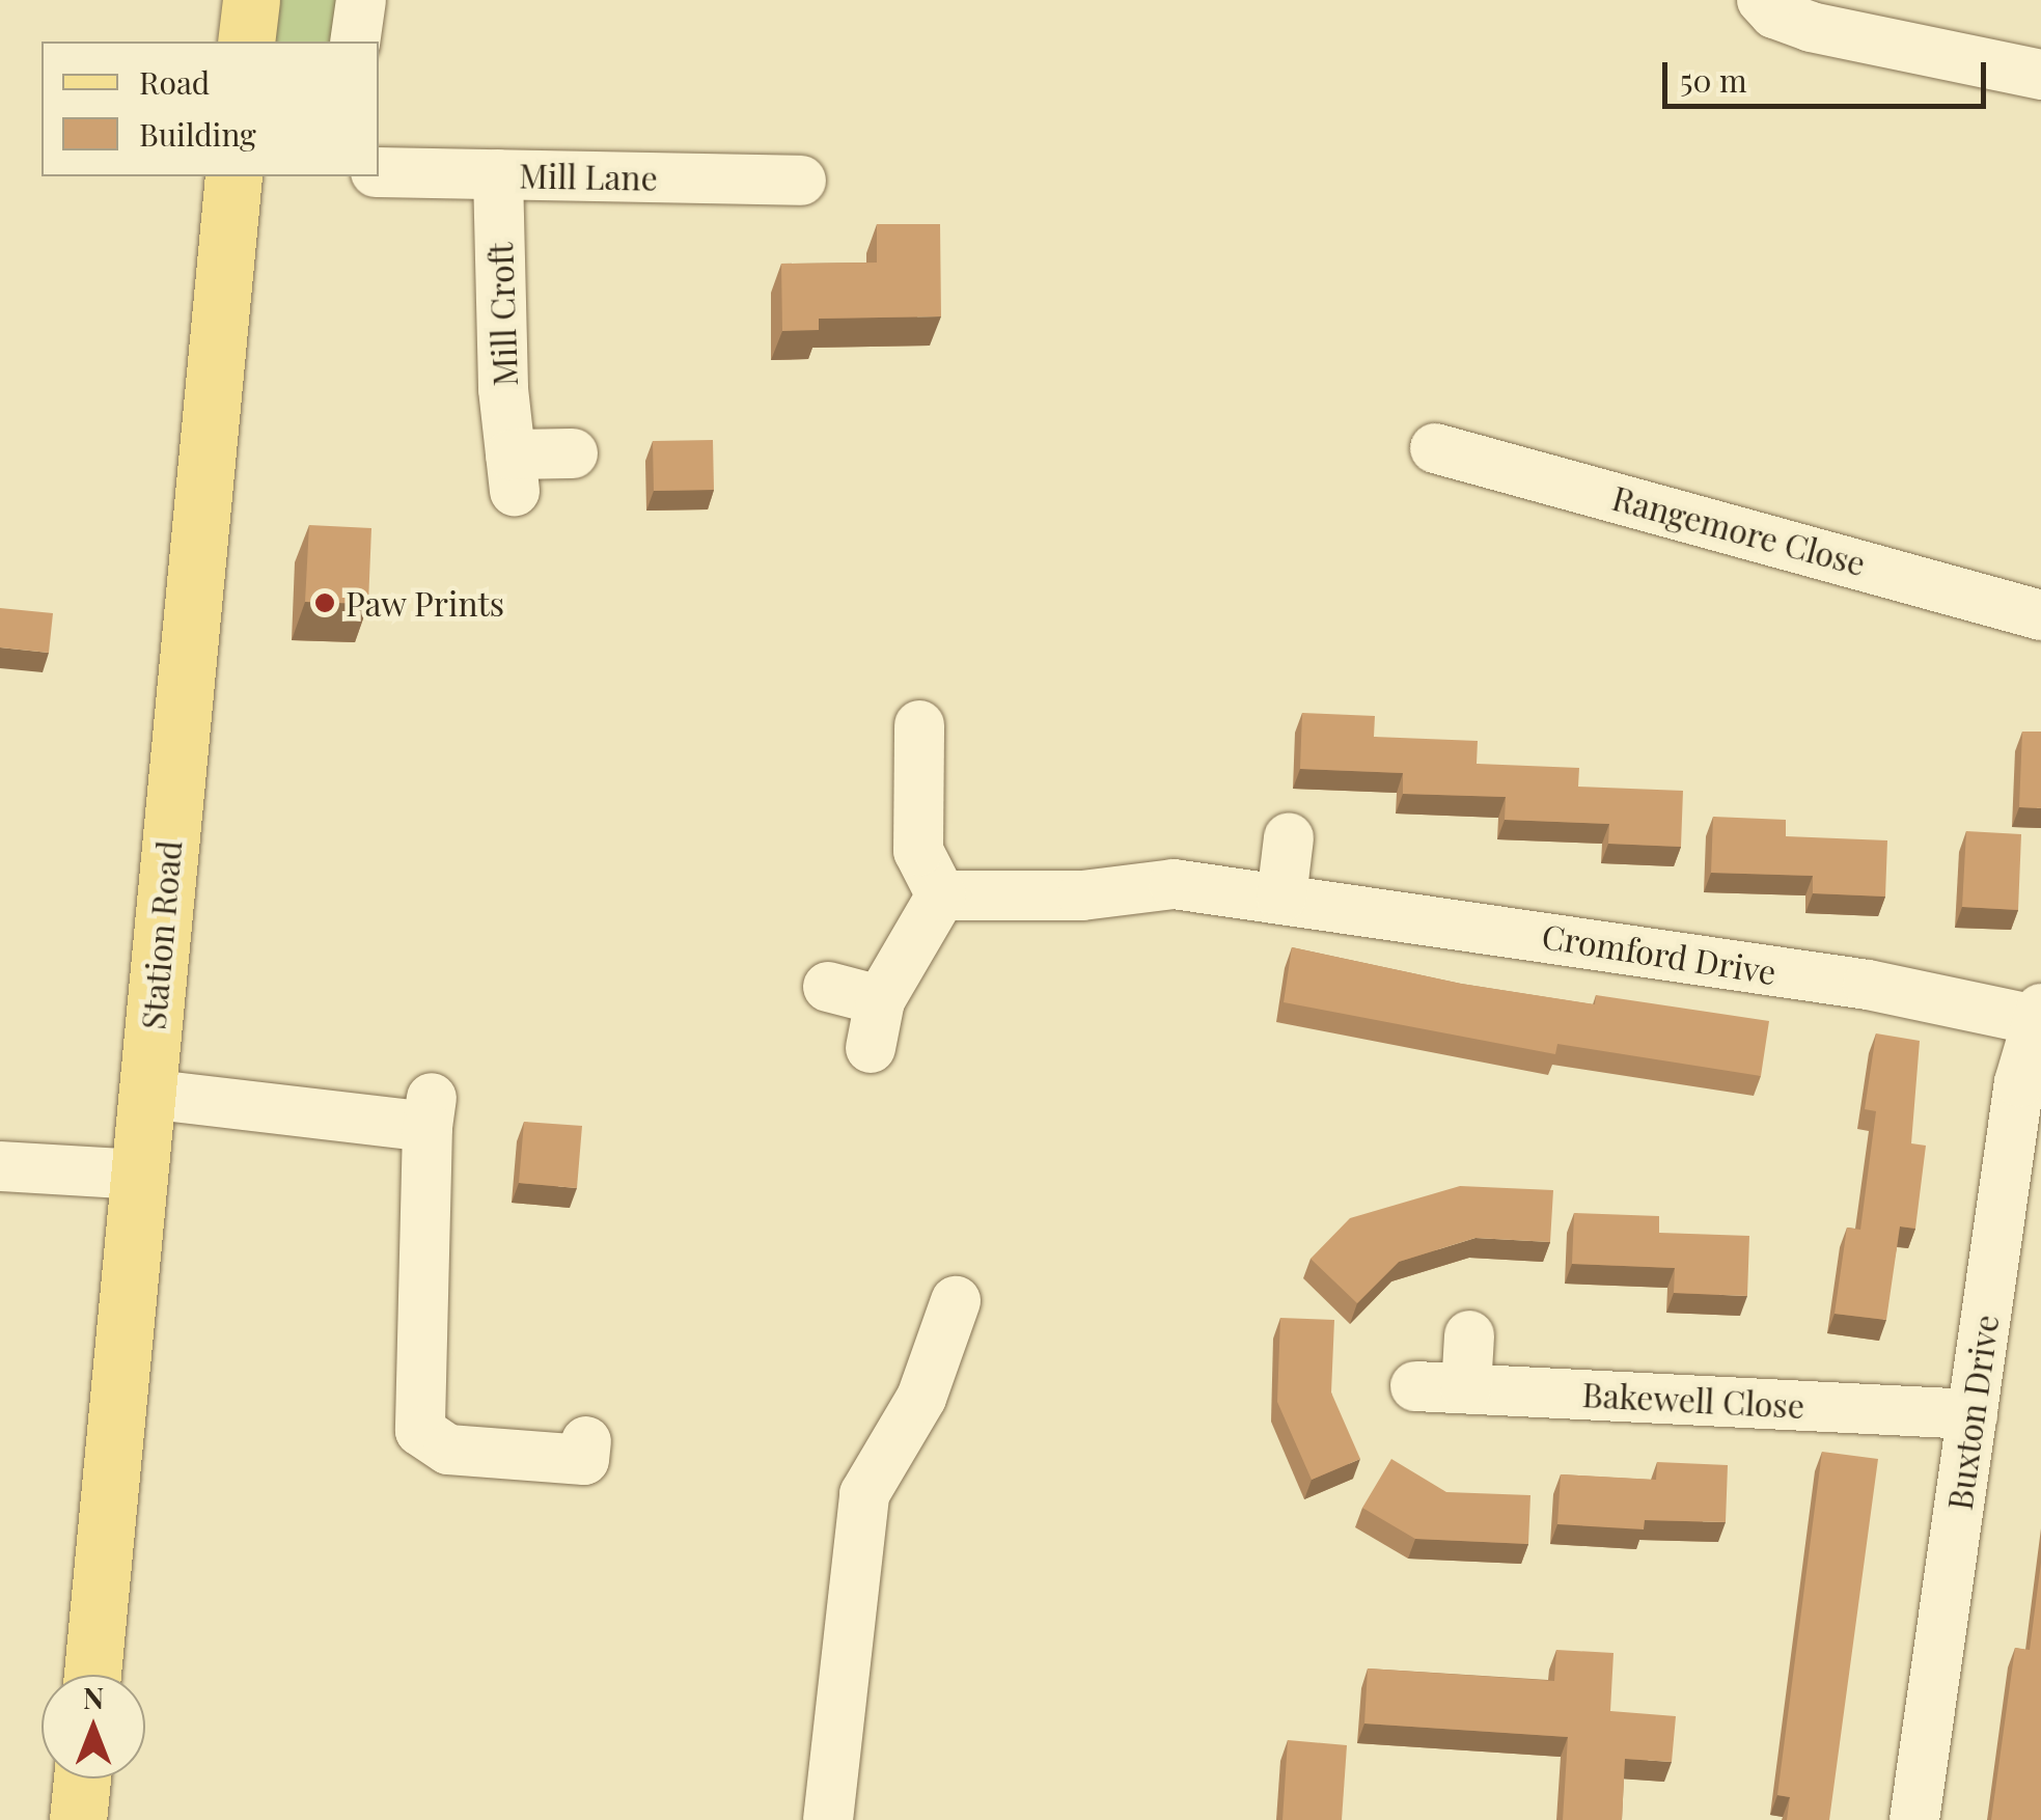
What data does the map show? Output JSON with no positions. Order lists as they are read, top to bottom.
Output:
{
  "streets": {
    "main road": ["Station Road"],
    "street": [
      "Mill Lane",
      "Mill Croft",
      "Rangemore Close",
      "Cromford Drive",
      "Bakewell Close",
      "Buxton Drive"
    ]
  },
  "crossings": [
    ["Mill Lane", "Mill Croft"],
    ["Cromford Drive", "Buxton Drive"],
    ["Bakewell Close", "Buxton Drive"]
  ],
  "places": ["Paw Prints"],
  "legend": ["Road", "Building"],
  "scale_bar": "50 m",
  "north": "top"
}
